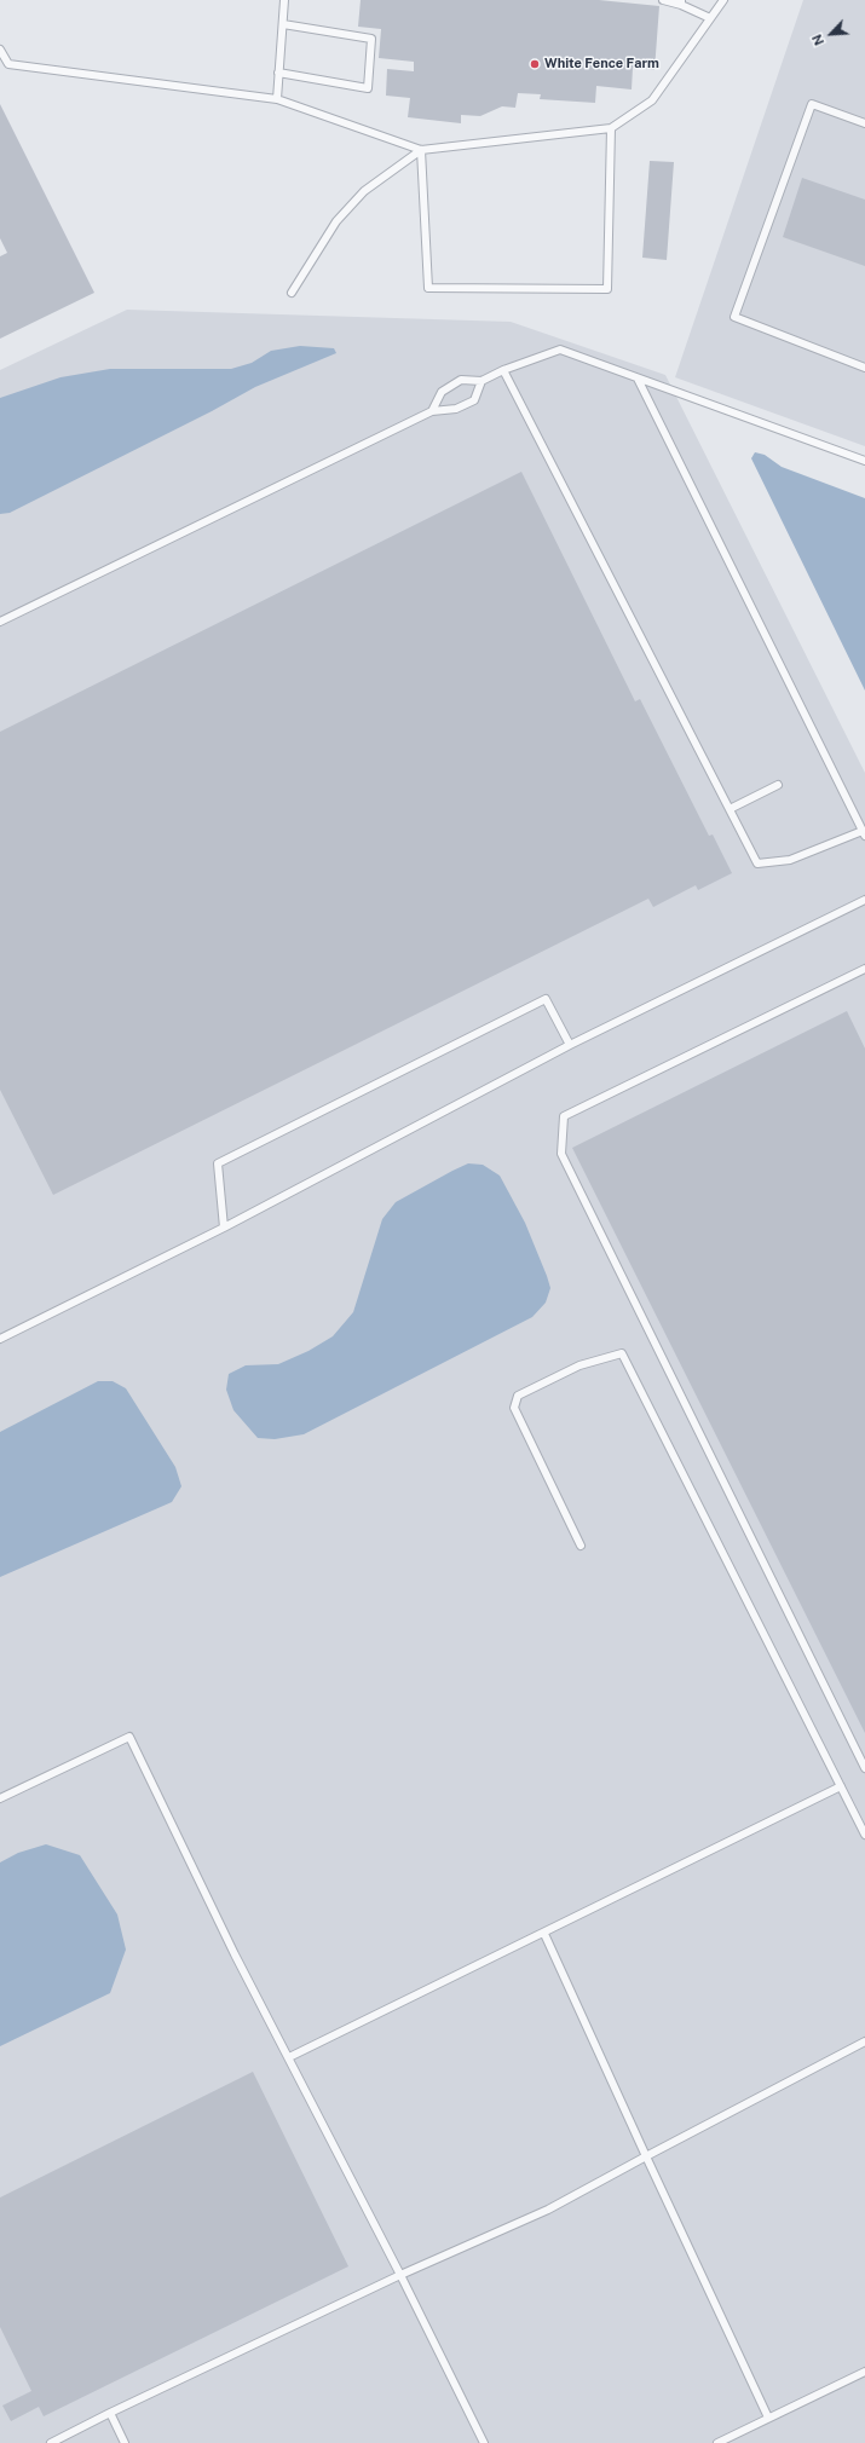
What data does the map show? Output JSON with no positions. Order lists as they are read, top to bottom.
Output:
{
  "places": ["White Fence Farm"],
  "north": "bottom left"
}
